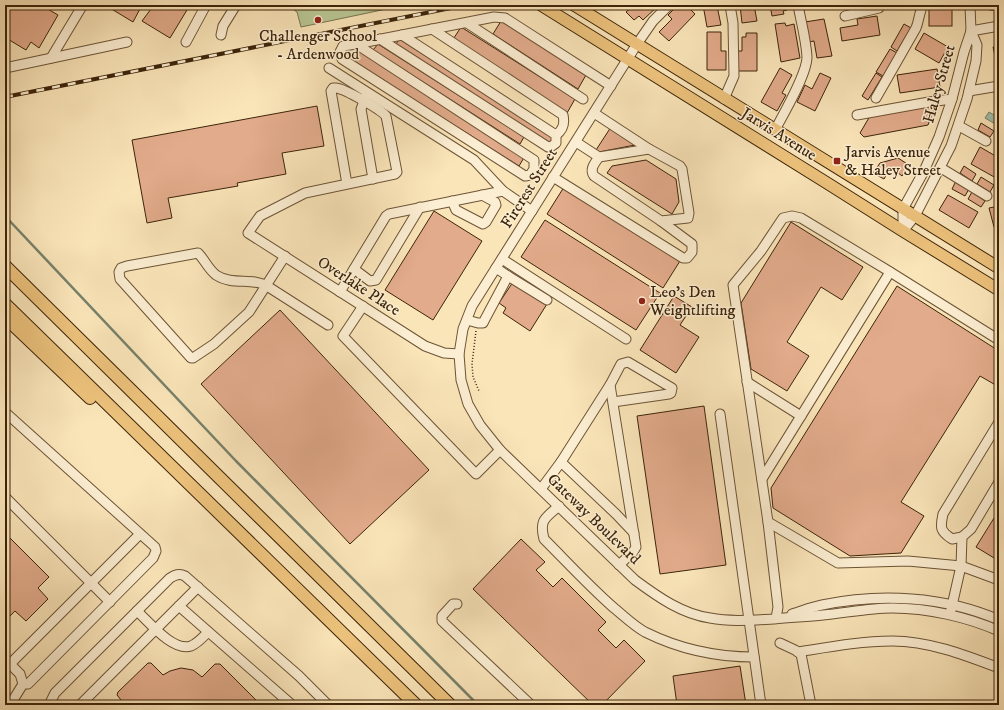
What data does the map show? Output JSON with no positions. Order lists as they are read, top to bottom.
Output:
{
  "streets": {
    "main road": ["Jarvis Avenue"],
    "street": [
      "Haley Street",
      "Fircrest Street",
      "Overlake Place",
      "Gateway Boulevard"
    ]
  },
  "crossings": [
    ["Haley Street", "Jarvis Avenue"],
    ["Jarvis Avenue", "Fircrest Street"],
    ["Fircrest Street", "Overlake Place"],
    ["Fircrest Street", "Gateway Boulevard"],
    ["Overlake Place", "Gateway Boulevard"]
  ],
  "places": {
    "other": ["Challenger School - Ardenwood", "Leo's Den Weightlifting"],
    "transit": ["Jarvis Avenue & Haley Street"]
  }
}
